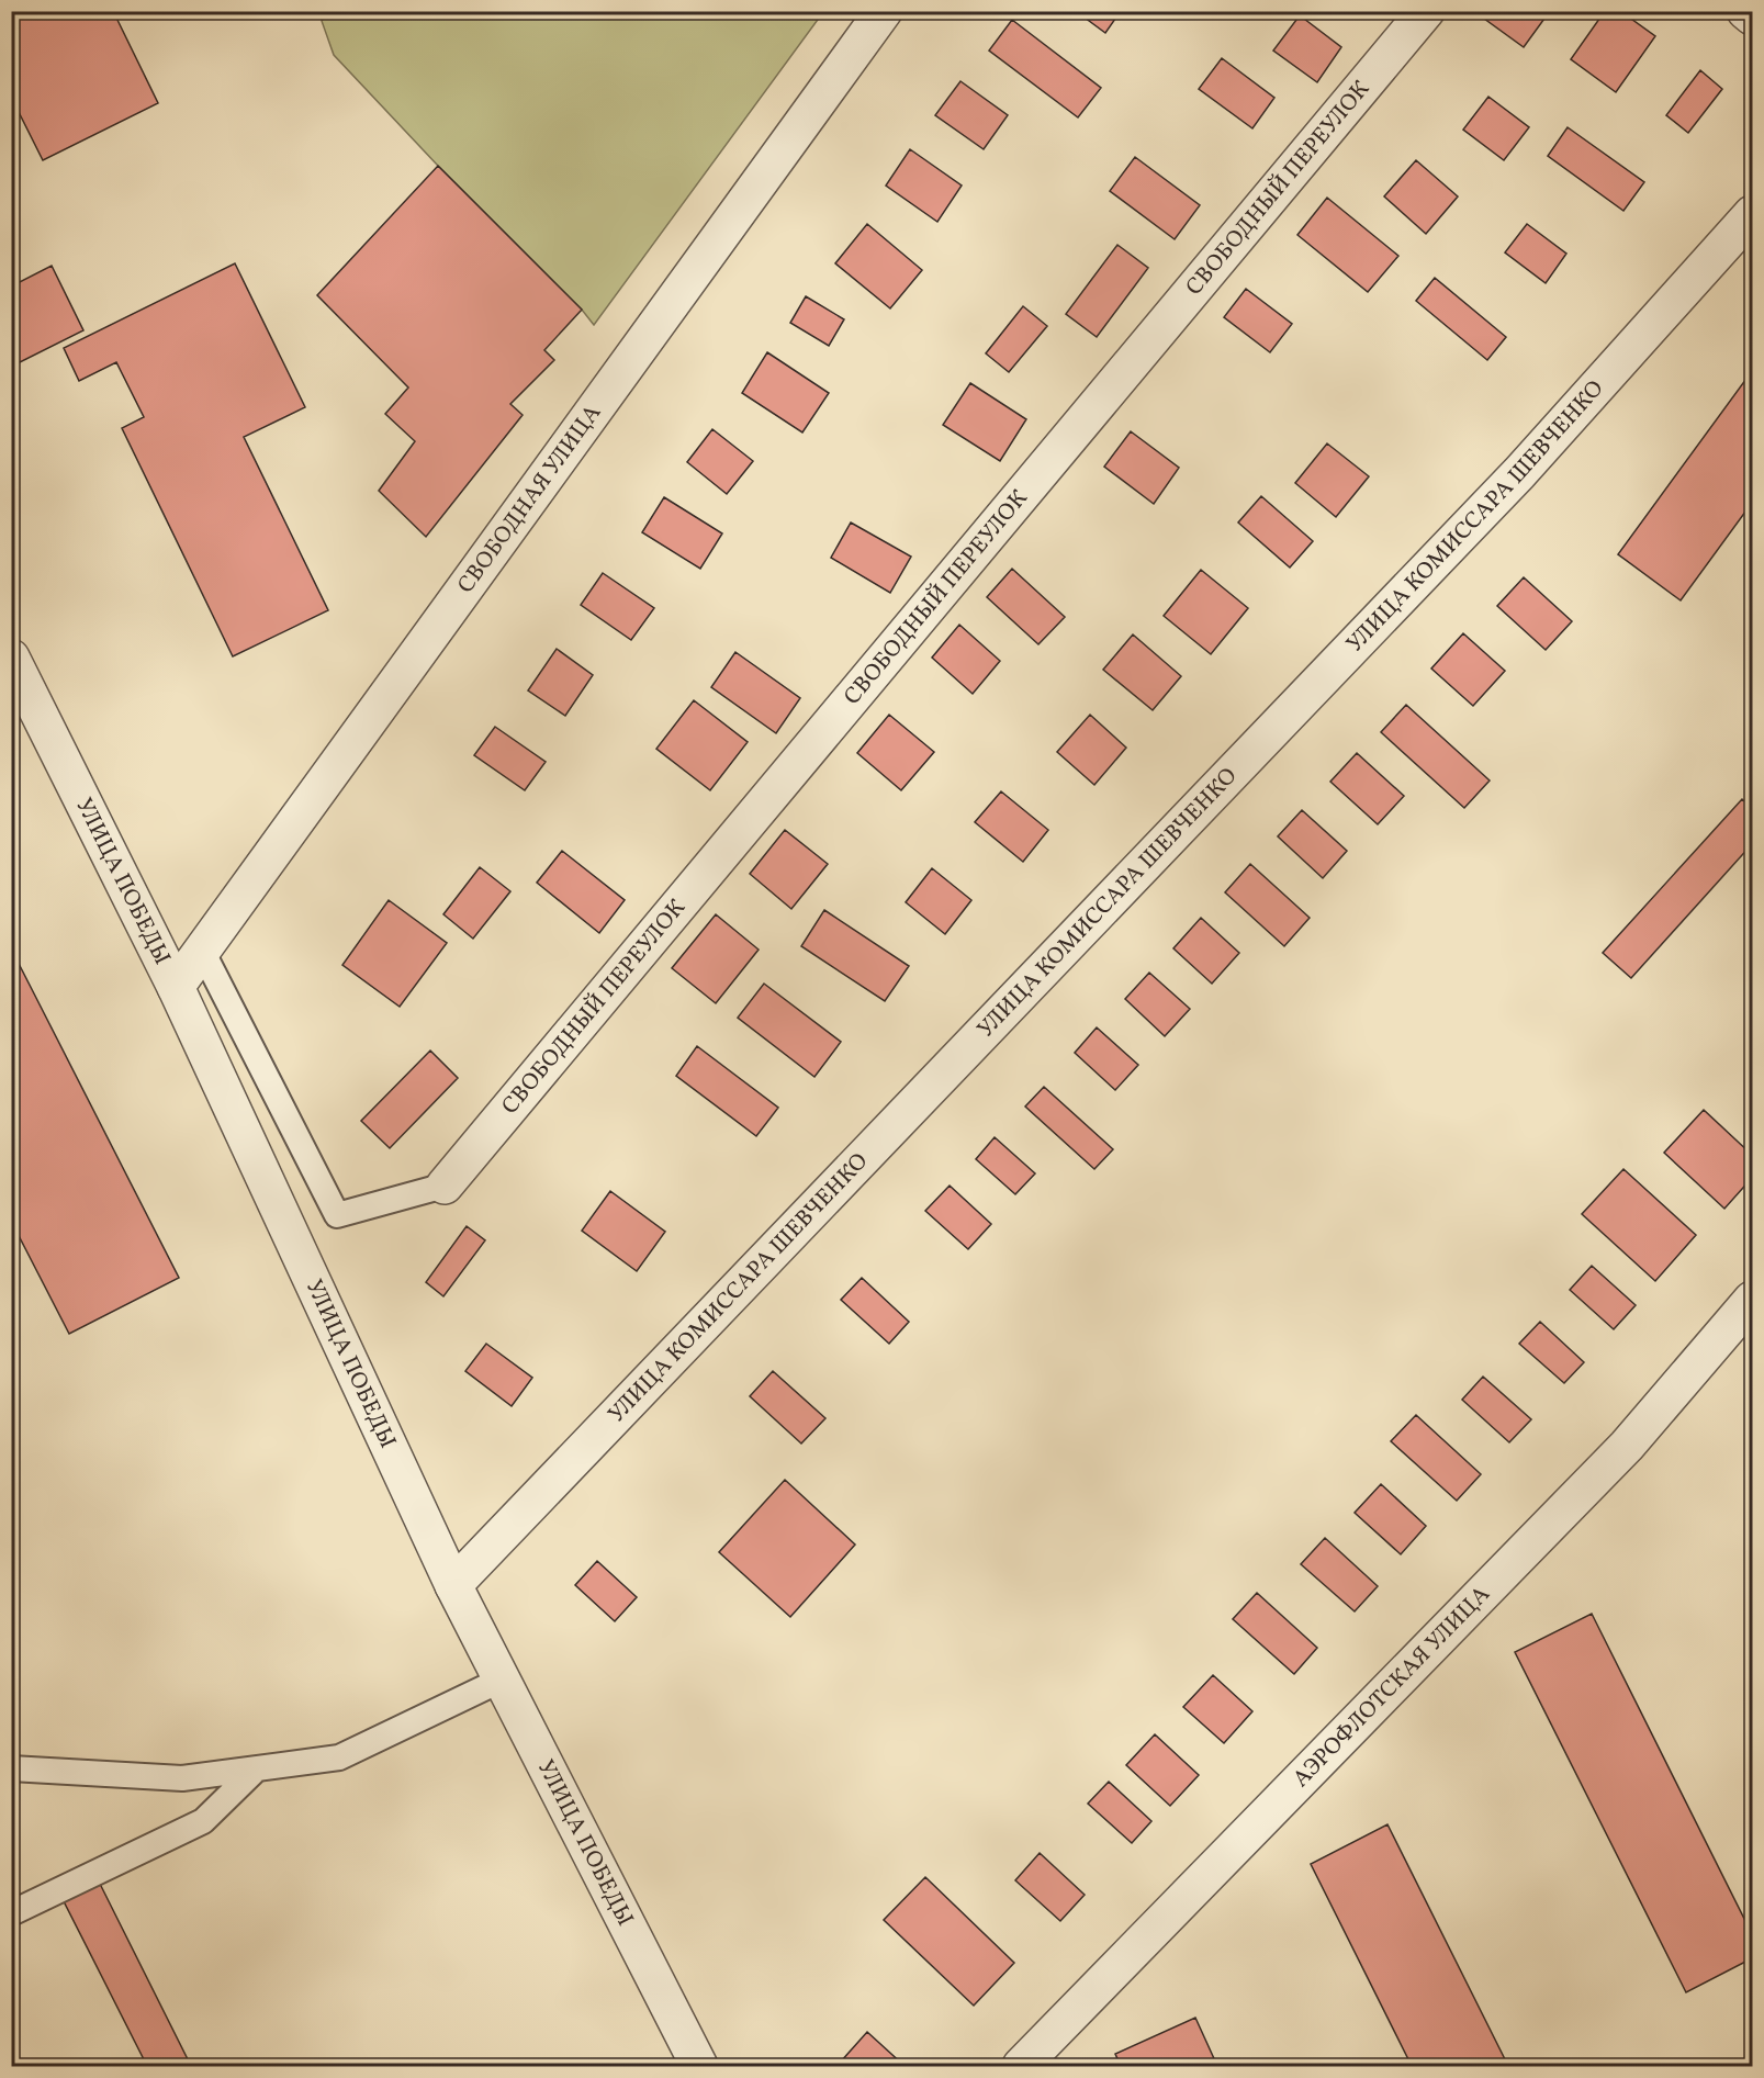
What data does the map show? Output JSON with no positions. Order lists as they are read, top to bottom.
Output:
{
  "streets": {
    "street": [
      "СВОБОДНЫЙ ПЕРЕУЛОК",
      "СВОБОДНАЯ УЛИЦА",
      "УЛИЦА КОМИССАРА ШЕВЧЕНКО",
      "УЛИЦА ПОБЕДЫ",
      "АЭРОФЛОТСКАЯ УЛИЦА"
    ]
  },
  "crossings": [
    ["СВОБОДНАЯ УЛИЦА", "УЛИЦА ПОБЕДЫ"],
    ["УЛИЦА КОМИССАРА ШЕВЧЕНКО", "УЛИЦА ПОБЕДЫ"]
  ]
}
